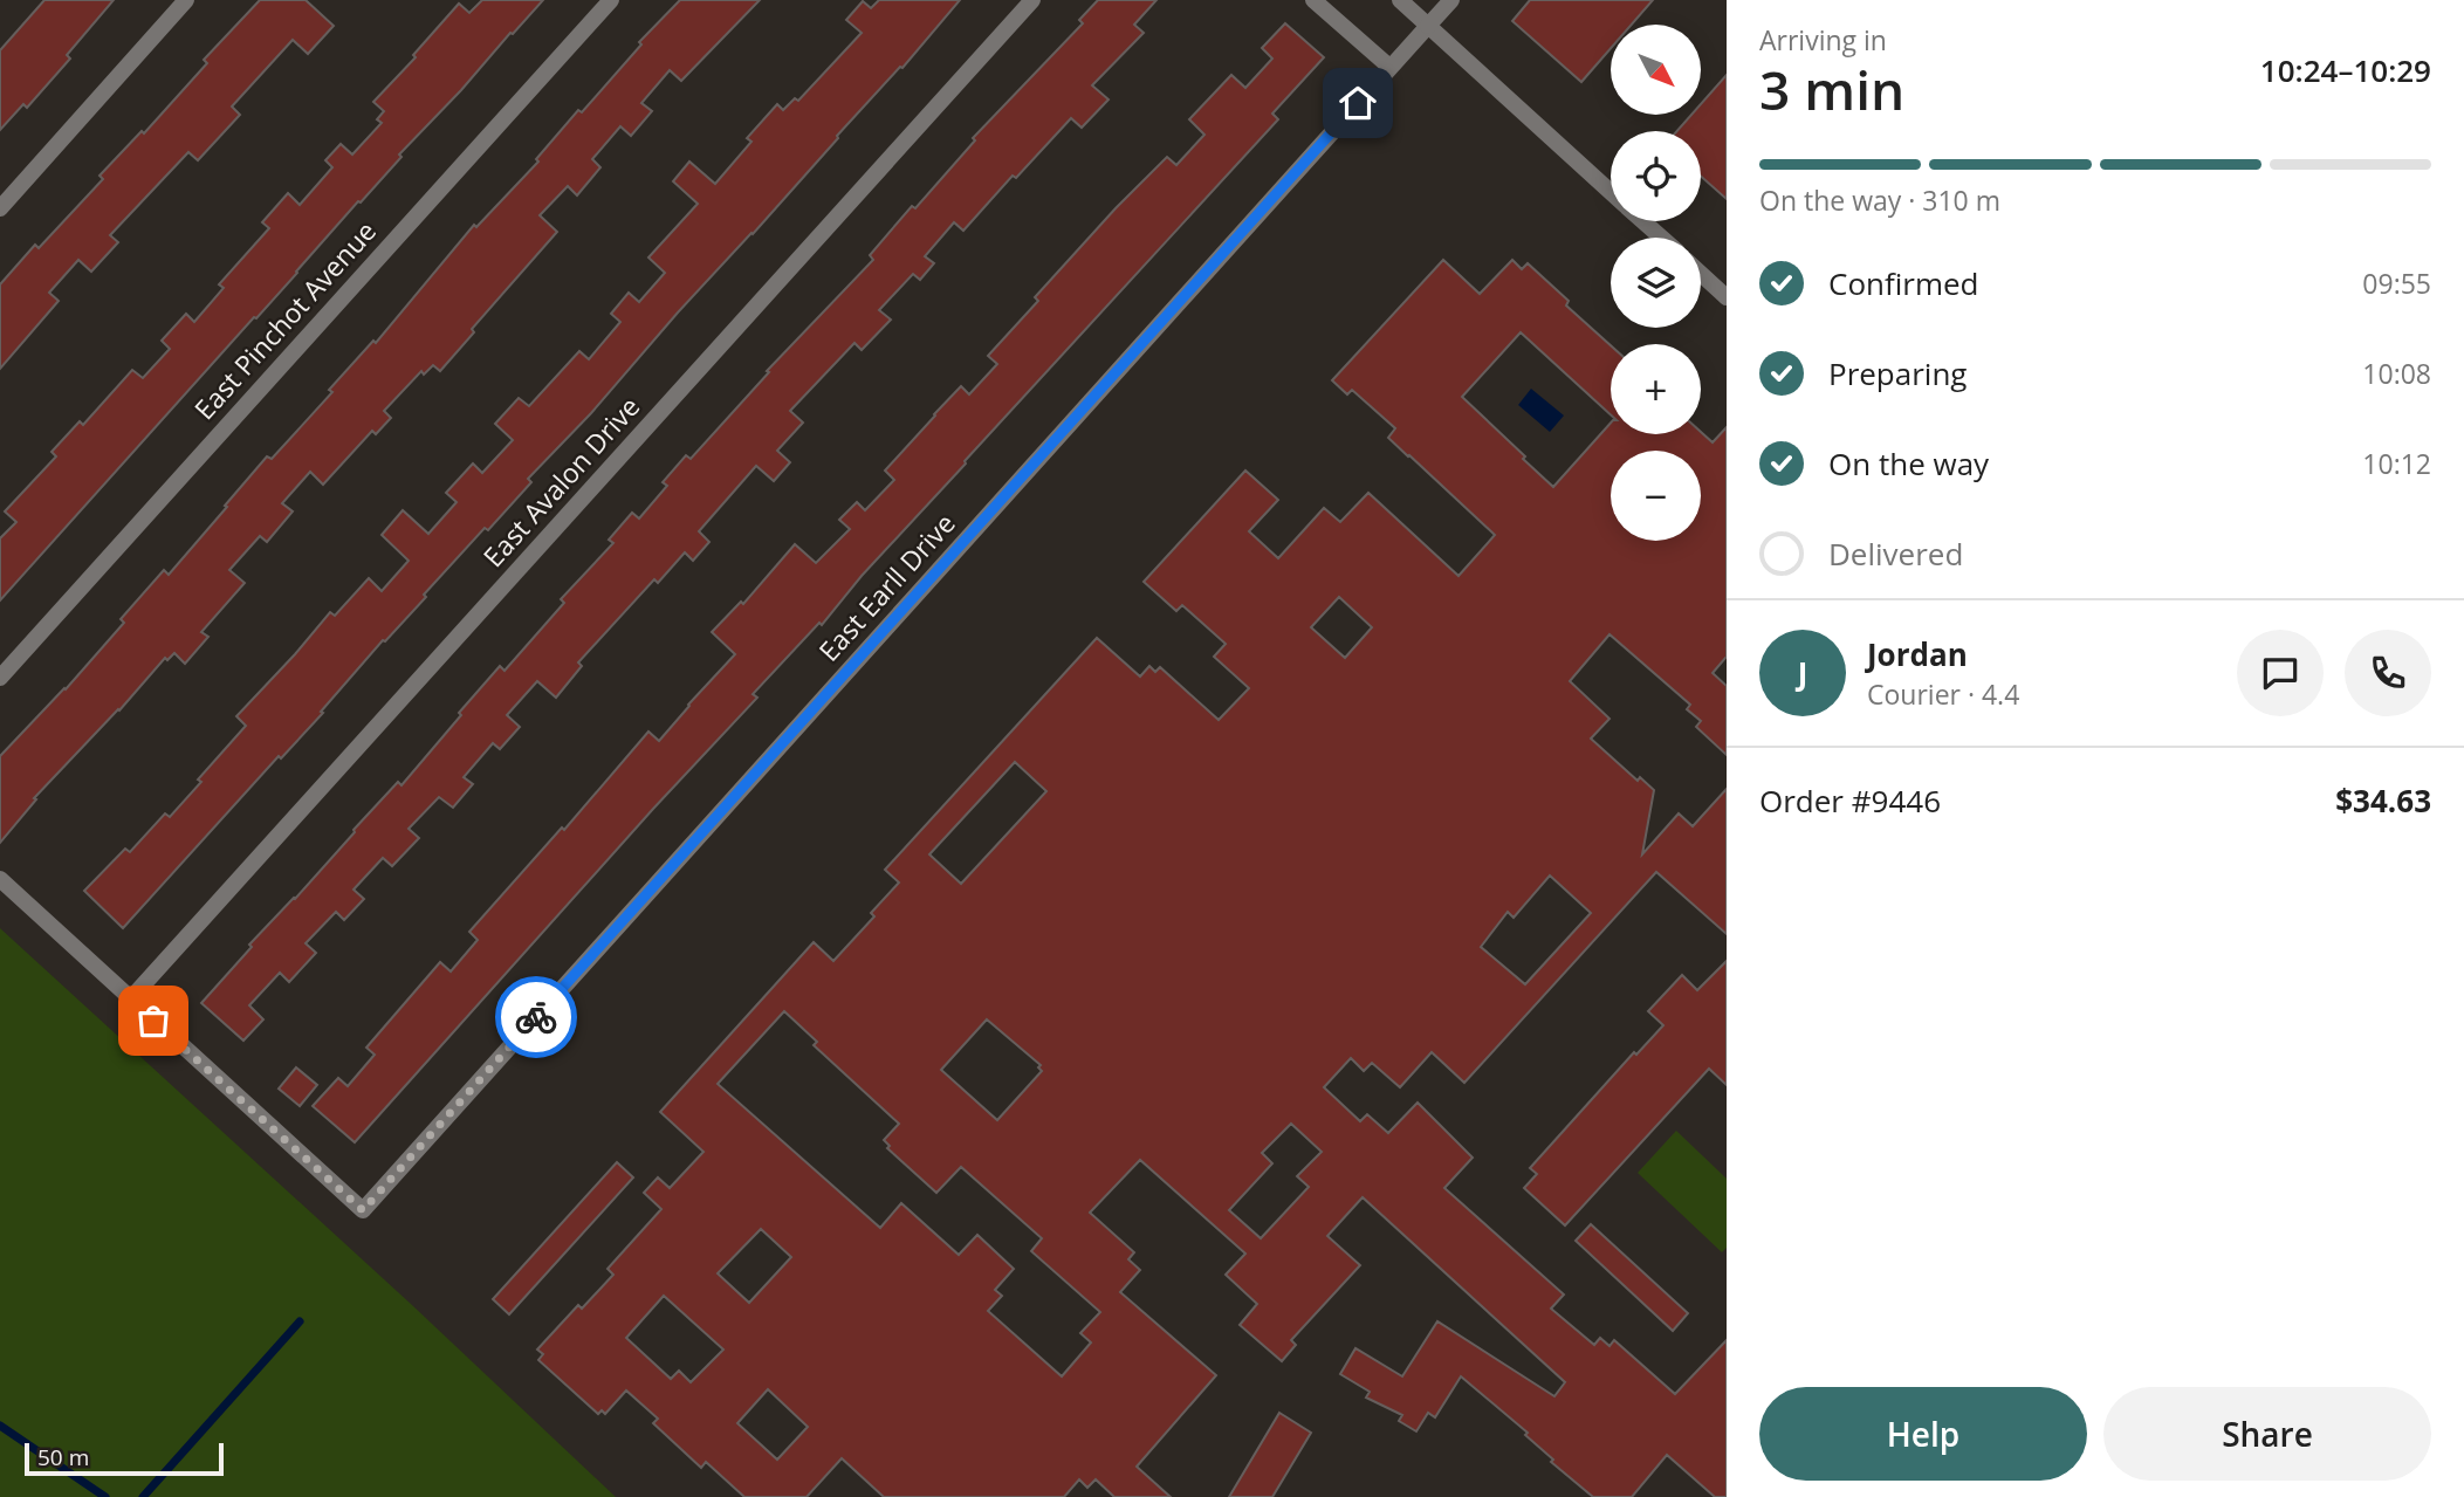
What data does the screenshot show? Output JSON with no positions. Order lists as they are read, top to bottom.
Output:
{
  "streets": {
    "street": ["East Pinchot Avenue", "East Avalon Drive", "East Earll Drive"]
  },
  "crossings": [
    ["East Avalon Drive", "East Earll Drive"]
  ],
  "scale_bar": "50 m",
  "north": "bottom right",
  "page": {
    "heading": ["3 min", "Arriving in", "10:24–10:29"],
    "panel": [
      "Jordan",
      "Courier · 4.4",
      "Order #9446",
      "$34.63"
    ],
    "map_buttons": ["+", "−"],
    "bar": "On the way · 310 m",
    "list": [
      ["Confirmed", "09:55"],
      ["Preparing", "10:08"],
      ["On the way", "10:12"],
      "Delivered"
    ],
    "round": "J",
    "buttons": ["Help", "Share"],
    "scale": "50 m"
  }
}
